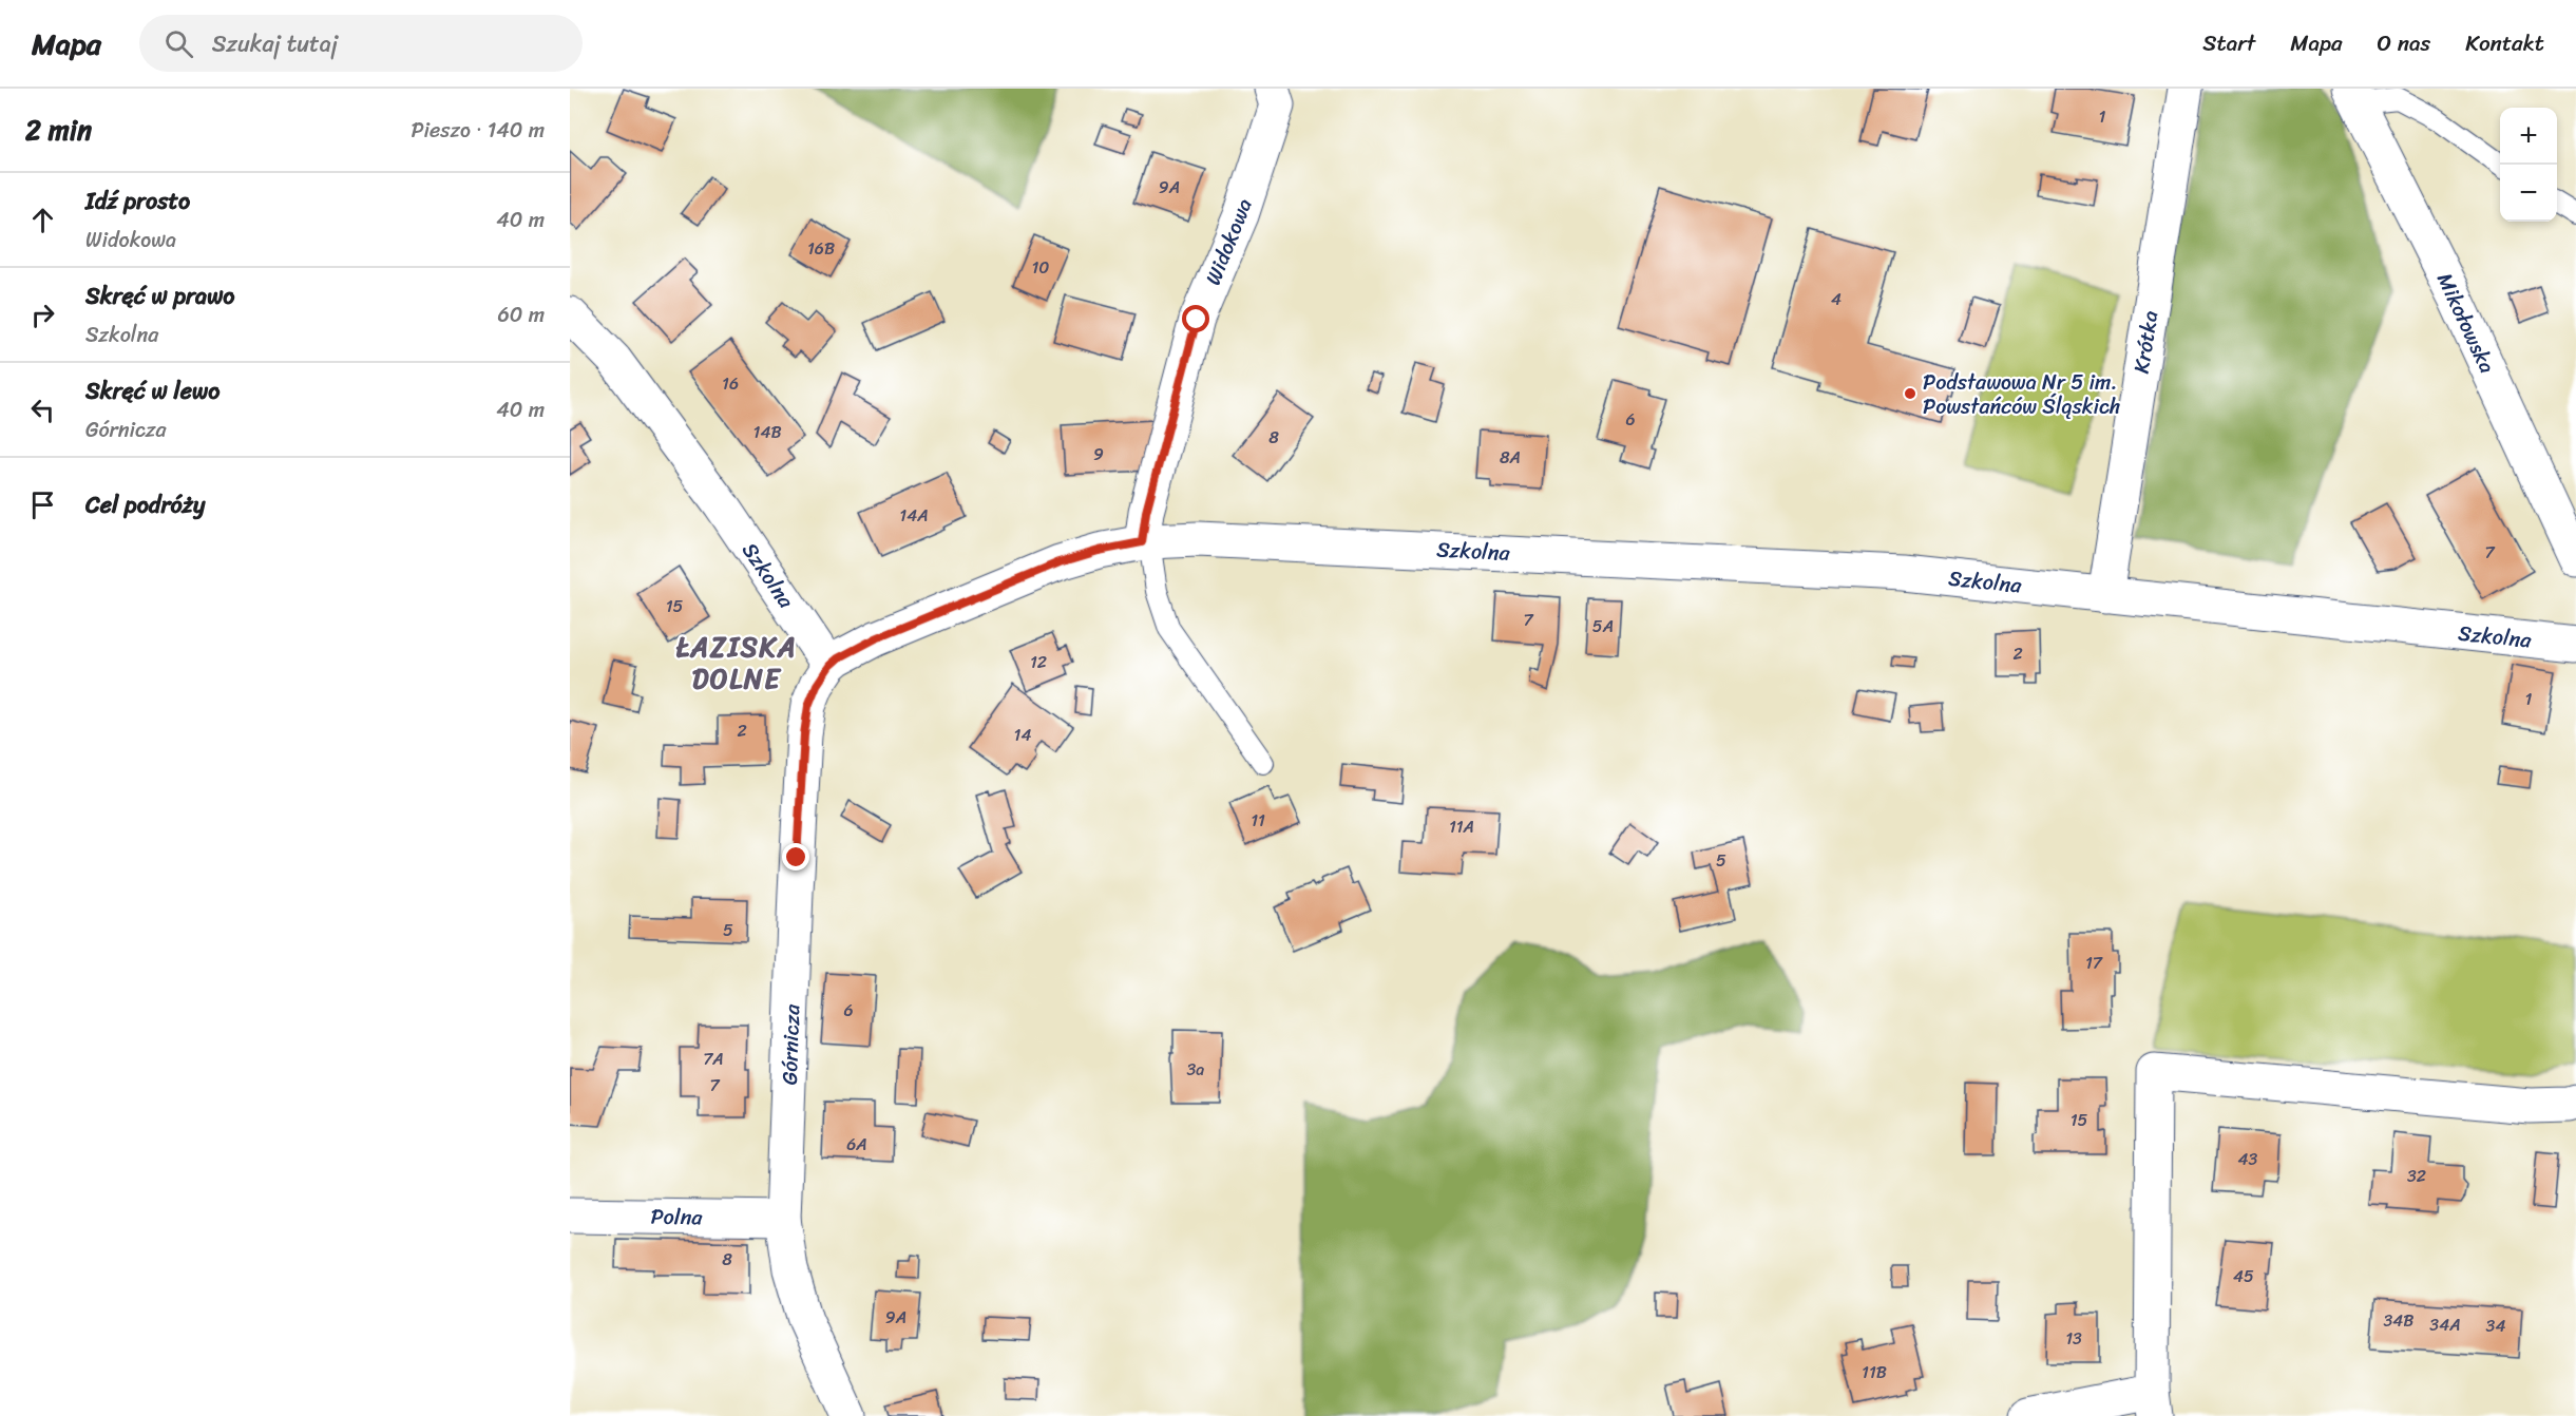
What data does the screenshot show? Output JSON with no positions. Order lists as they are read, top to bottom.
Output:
{
  "streets": {
    "street": [
      "Widokowa",
      "Mikołowska",
      "Krótka",
      "Szkolna",
      "Górnicza",
      "Polna"
    ]
  },
  "crossings": [
    ["Widokowa", "Szkolna"],
    ["Krótka", "Szkolna"],
    ["Szkolna", "Górnicza"],
    ["Górnicza", "Polna"]
  ],
  "districts": ["ŁAZISKA DOLNE"],
  "places": ["Podstawowa Nr 5 im. Powstańców Śląskich"],
  "house_numbers": [
    "1",
    "9A",
    "16B",
    "10",
    "4",
    "16",
    "6",
    "14B",
    "8",
    "9",
    "8A",
    "14A",
    "7",
    "15",
    "7",
    "5A",
    "2",
    "12",
    "1",
    "2",
    "14",
    "11",
    "11A",
    "5",
    "5",
    "17",
    "6",
    "7A",
    "3a",
    "7",
    "15",
    "6A",
    "43",
    "32",
    "8",
    "45",
    "9A",
    "34B",
    "34A",
    "34",
    "13",
    "11B"
  ],
  "page": {
    "header": "Mapa",
    "search": "Szukaj tutaj",
    "nav": [
      "Start",
      "Mapa",
      "O nas",
      "Kontakt"
    ],
    "heading": ["2 min", "Pieszo · 140 m"],
    "map_buttons": ["+", "−"],
    "list": [
      ["Idź prosto", "Widokowa", "40 m"],
      ["Skręć w prawo", "Szkolna", "60 m"],
      ["Skręć w lewo", "Górnicza", "40 m"],
      "Cel podróży"
    ]
  }
}
